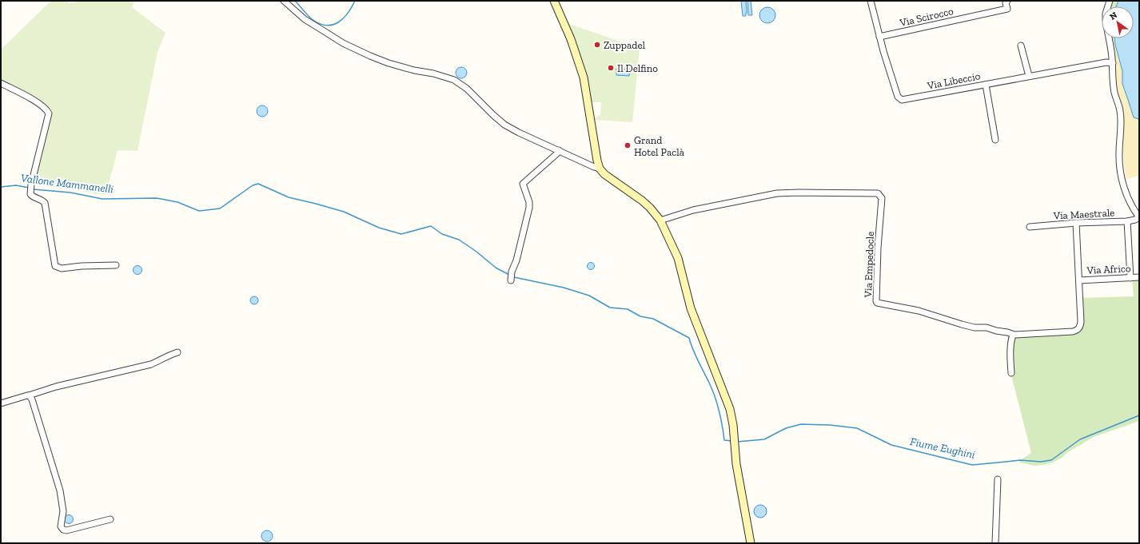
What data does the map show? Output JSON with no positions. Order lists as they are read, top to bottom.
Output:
{
  "streets": {
    "street": [
      "Via Scirocco",
      "Via Libeccio",
      "Via Maestrale",
      "Via Empedocle",
      "Via Africo"
    ]
  },
  "crossings": [
    ["Via Scirocco", "Via Libeccio"],
    ["Via Maestrale", "Via Empedocle"],
    ["Via Empedocle", "Via Africo"]
  ],
  "water": ["Vallone Mammanelli", "Fiume Eughini"],
  "places": ["Zuppadel", "Il Delfino", "Grand Hotel Paclà"],
  "north": "top left"
}
